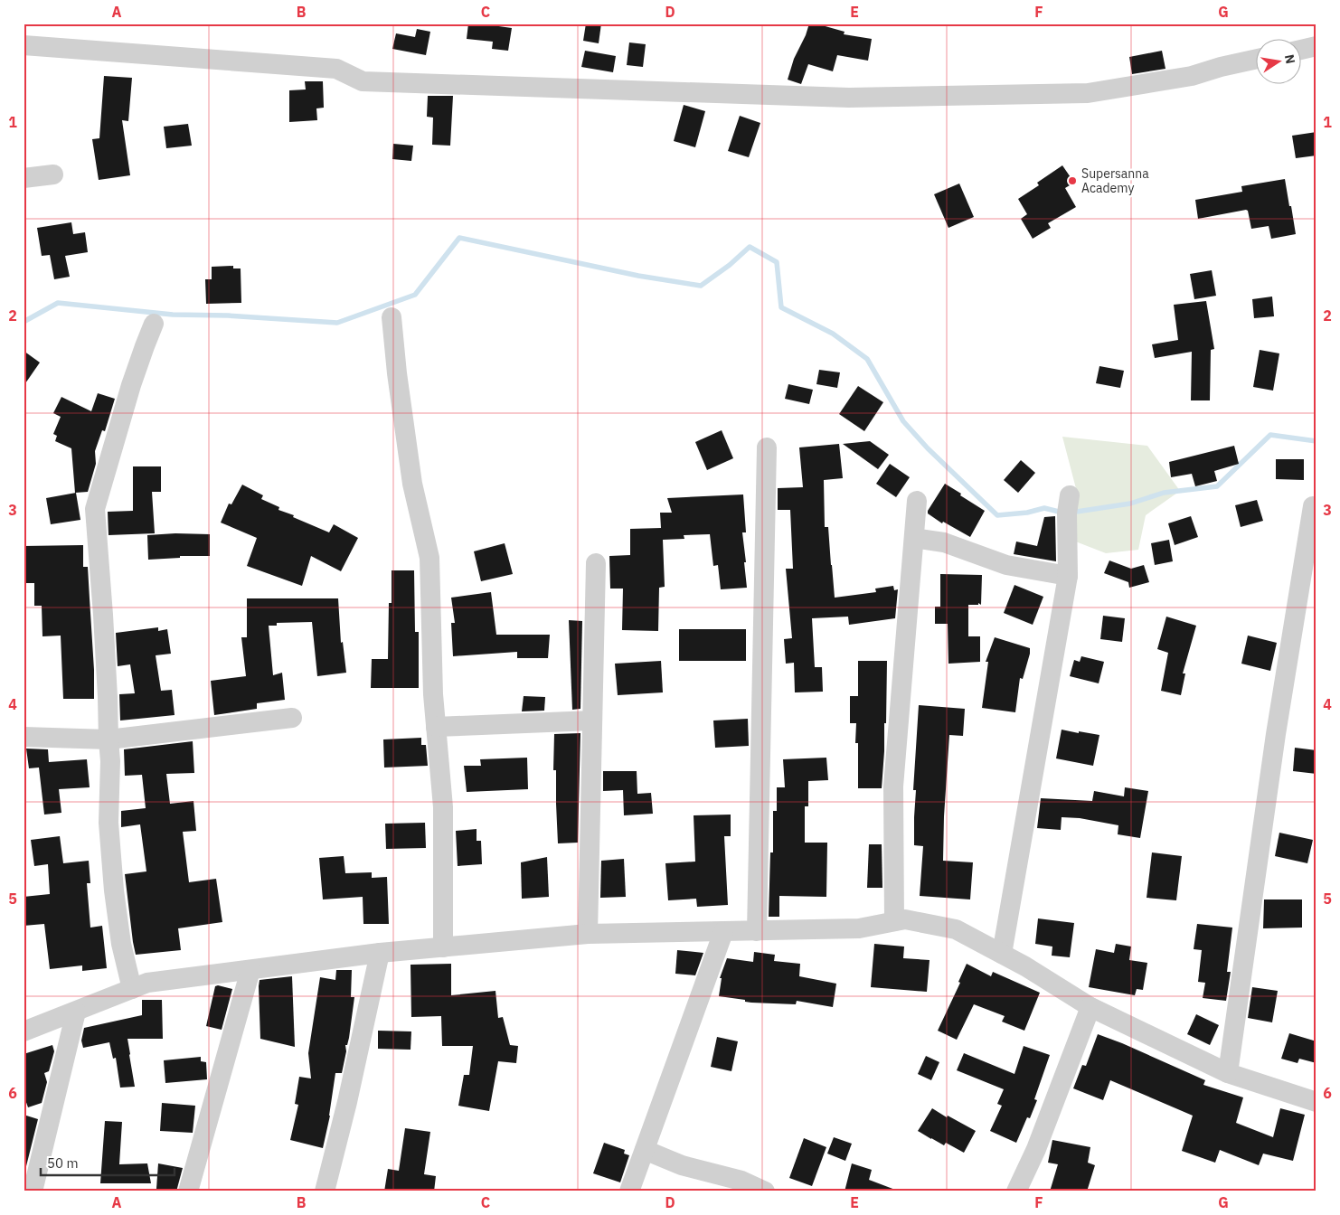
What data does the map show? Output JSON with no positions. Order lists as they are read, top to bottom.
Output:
{
  "places": ["Supersanna Academy"],
  "scale_bar": "50 m",
  "north": "right",
  "grid": {
    "columns": [
      "A",
      "B",
      "C",
      "D",
      "E",
      "F",
      "G"
    ],
    "rows": [
      "1",
      "2",
      "3",
      "4",
      "5",
      "6"
    ]
  }
}
